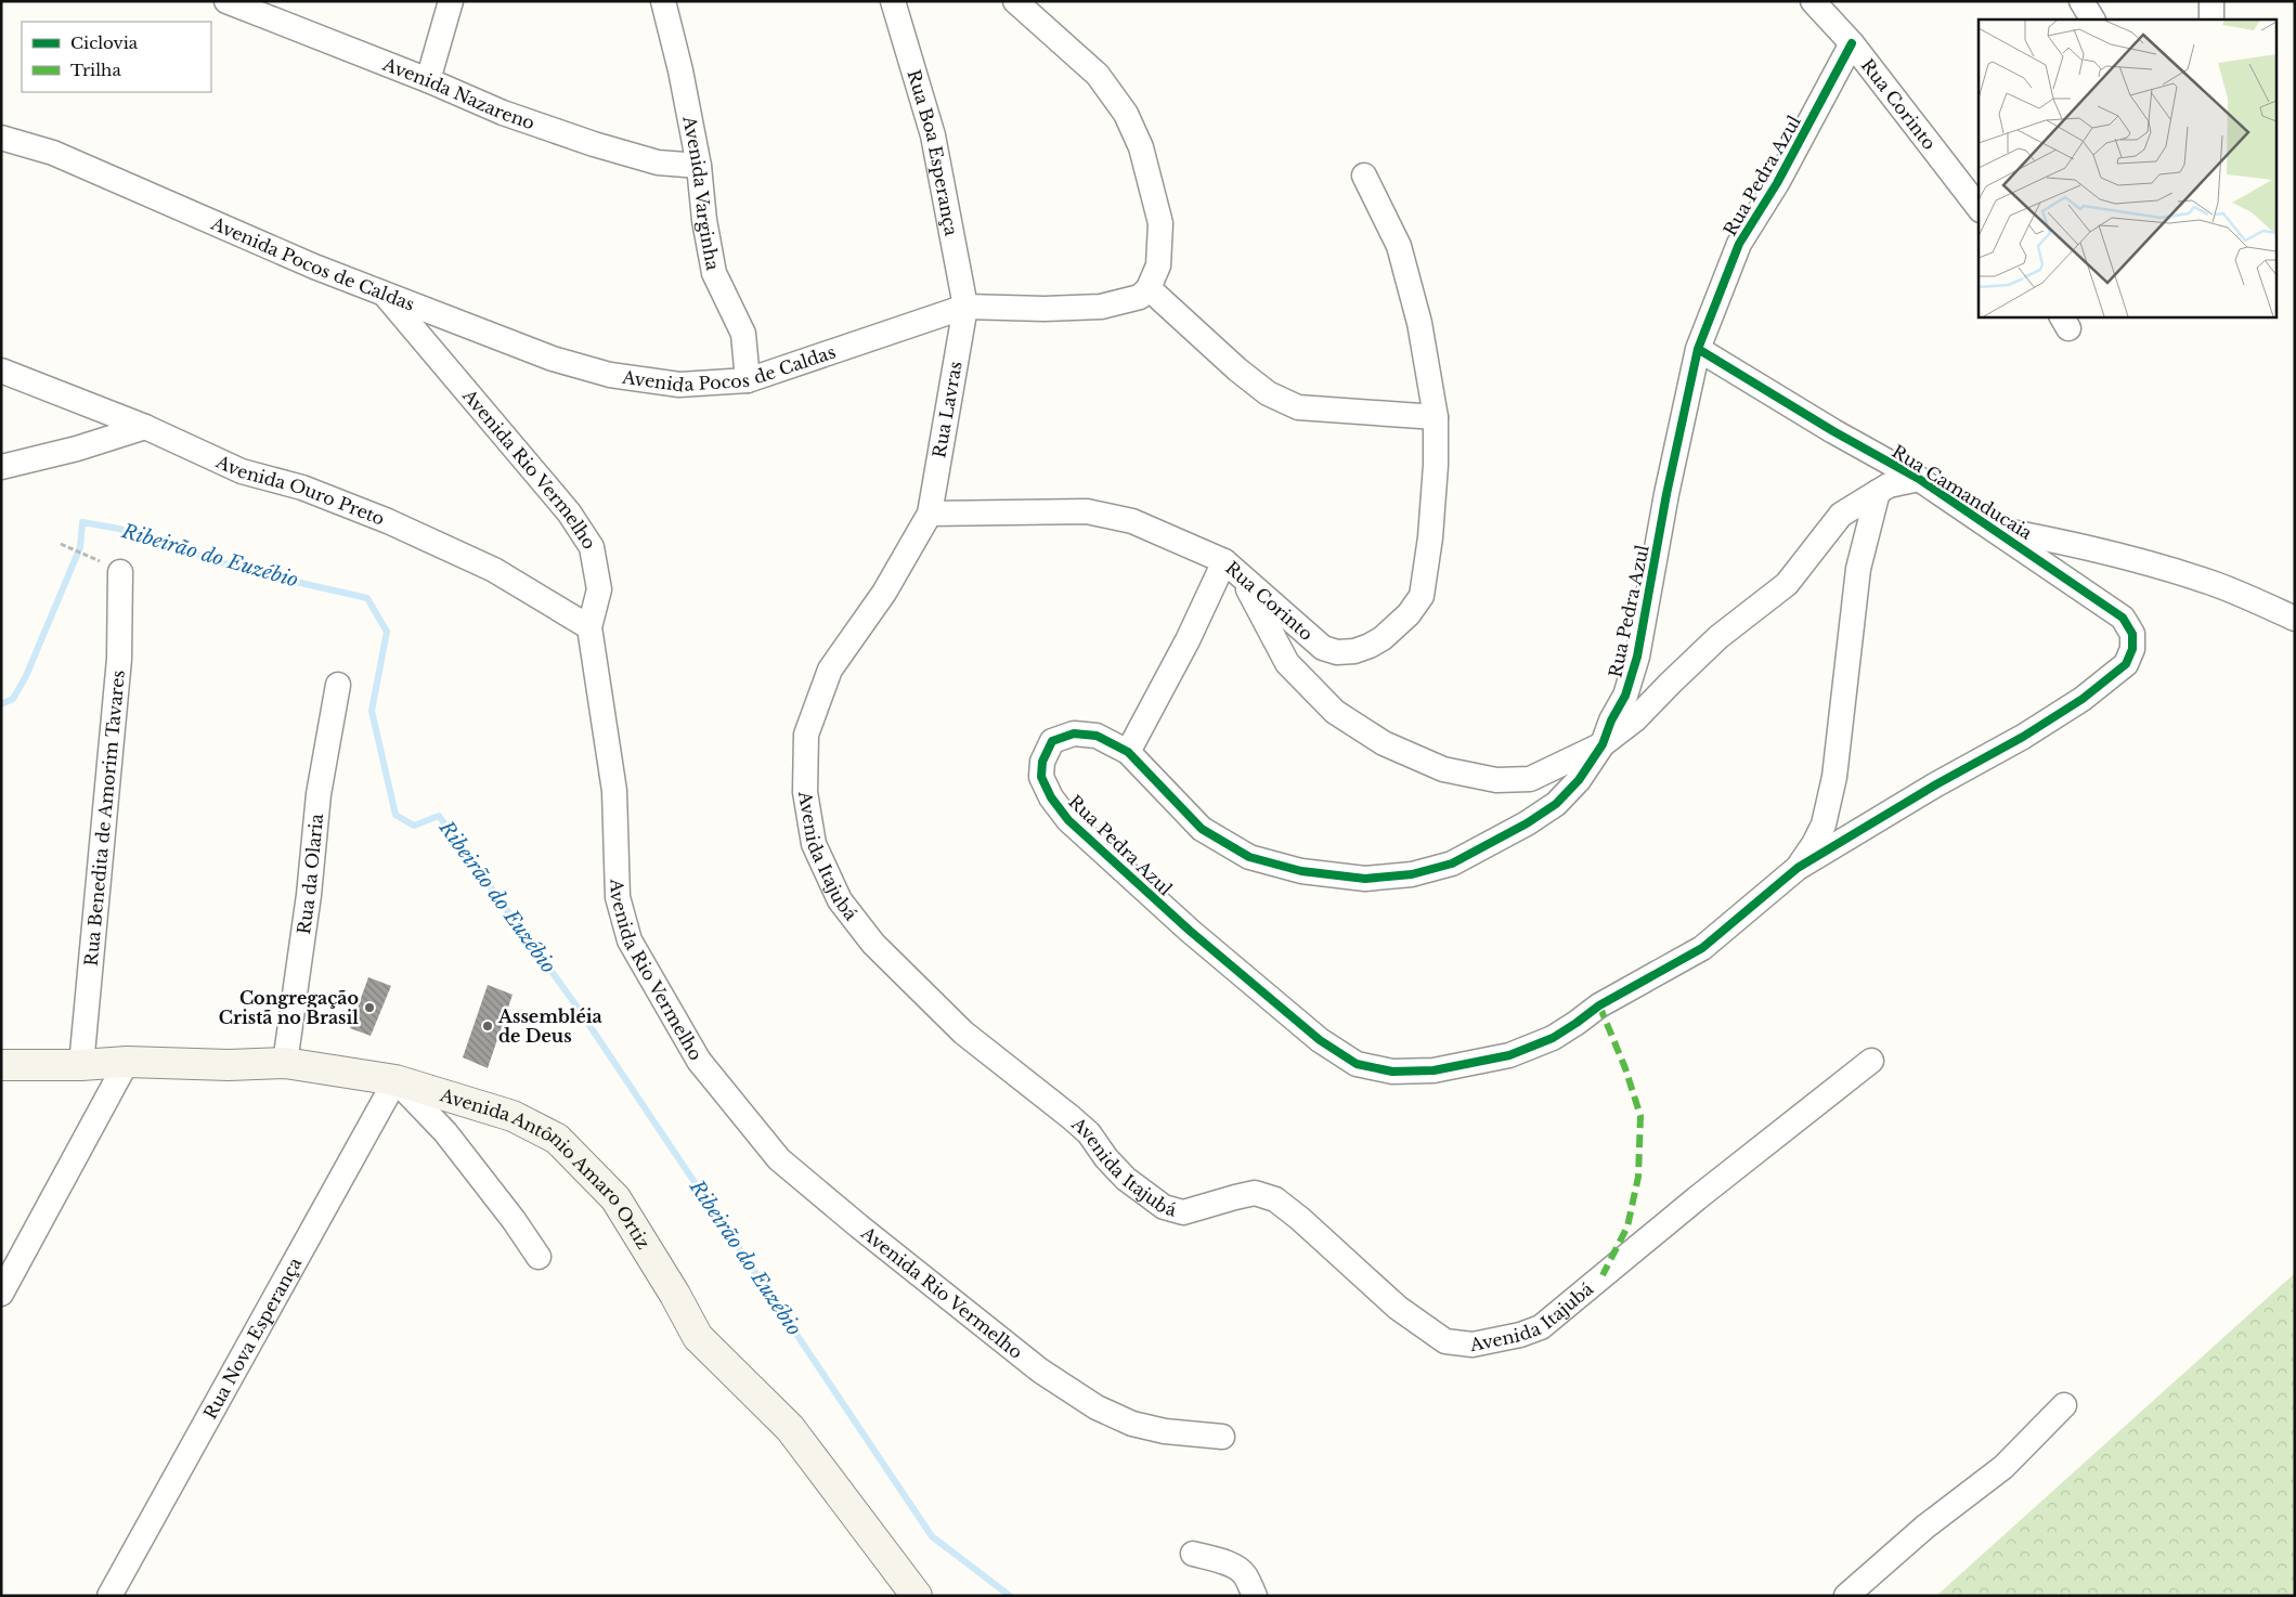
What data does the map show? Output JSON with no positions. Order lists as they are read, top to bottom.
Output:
{
  "streets": {
    "street": [
      "Avenida Nazareno",
      "Rua Corinto",
      "Rua Boa Esperança",
      "Rua Pedra Azul",
      "Avenida Varginha",
      "Avenida Pocos de Caldas",
      "Rua Lavras",
      "Avenida Rio Vermelho",
      "Avenida Ouro Preto",
      "Rua Camanducaia",
      "Rua Benedita de Amorim Tavares",
      "Avenida Itajubá",
      "Rua da Olaria",
      "Avenida Antônio Amaro Ortiz",
      "Rua Nova Esperança"
    ]
  },
  "crossings": [
    ["Avenida Nazareno", "Avenida Varginha"],
    ["Rua Corinto", "Rua Pedra Azul"],
    ["Rua Corinto", "Rua Lavras"],
    ["Rua Corinto", "Avenida Itajubá"],
    ["Rua Boa Esperança", "Avenida Pocos de Caldas"],
    ["Rua Boa Esperança", "Rua Lavras"],
    ["Rua Pedra Azul", "Rua Camanducaia"],
    ["Avenida Varginha", "Avenida Pocos de Caldas"],
    ["Avenida Pocos de Caldas", "Rua Lavras"],
    ["Avenida Pocos de Caldas", "Avenida Rio Vermelho"],
    ["Rua Lavras", "Avenida Itajubá"],
    ["Avenida Rio Vermelho", "Avenida Ouro Preto"],
    ["Rua Benedita de Amorim Tavares", "Avenida Antônio Amaro Ortiz"],
    ["Rua da Olaria", "Avenida Antônio Amaro Ortiz"],
    ["Avenida Antônio Amaro Ortiz", "Rua Nova Esperança"]
  ],
  "water": ["Ribeirão do Euzébio"],
  "places": ["Congregação Cristã no Brasil", "Assembléia de Deus"],
  "legend": ["Ciclovia", "Trilha"]
}
